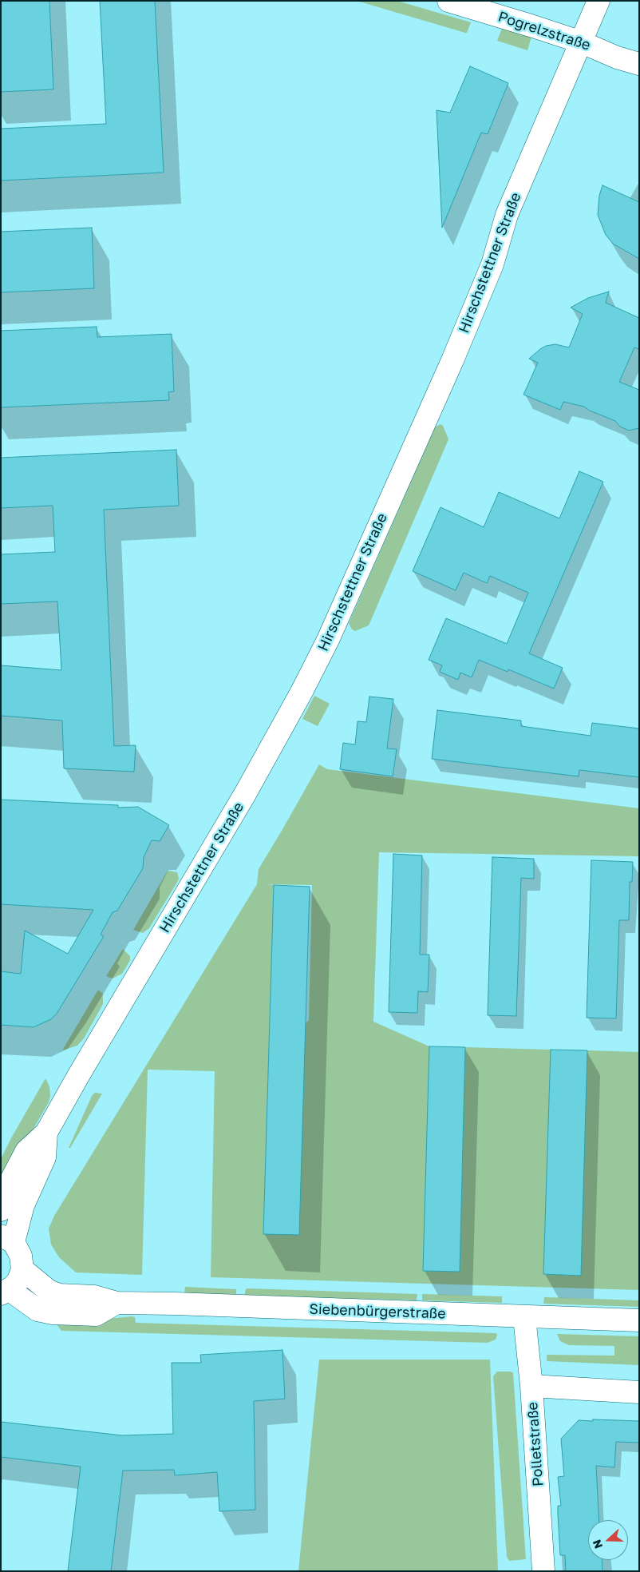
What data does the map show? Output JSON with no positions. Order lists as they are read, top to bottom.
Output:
{
  "streets": {
    "main road": [
      "Pogrelzstraße",
      "Hirschstettner Straße",
      "Siebenbürgerstraße",
      "Polletstraße"
    ]
  },
  "crossings": [
    ["Pogrelzstraße", "Hirschstettner Straße"],
    ["Hirschstettner Straße", "Siebenbürgerstraße"],
    ["Siebenbürgerstraße", "Polletstraße"]
  ],
  "north": "left"
}
